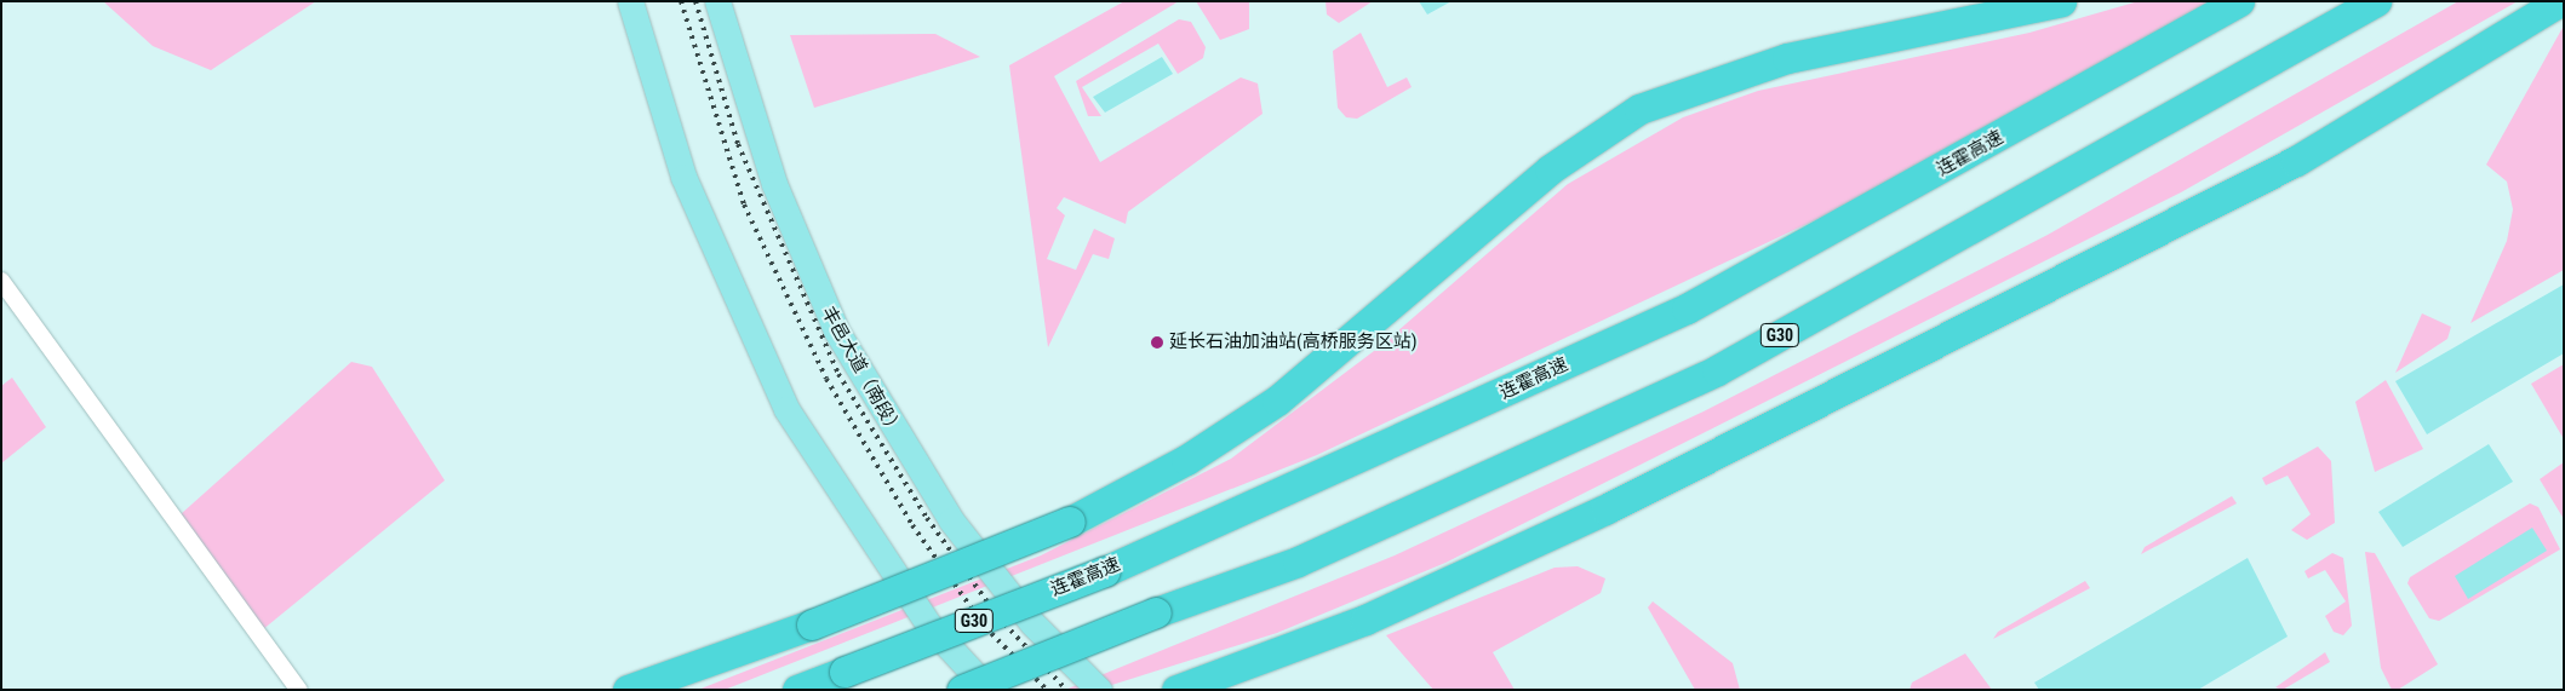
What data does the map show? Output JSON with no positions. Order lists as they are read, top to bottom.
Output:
{
  "streets": {
    "highway": ["连霍高速", "G30"],
    "main road": ["丰邑大道（南段）"]
  },
  "places": ["延长石油加油站(高桥服务区站)"]
}
